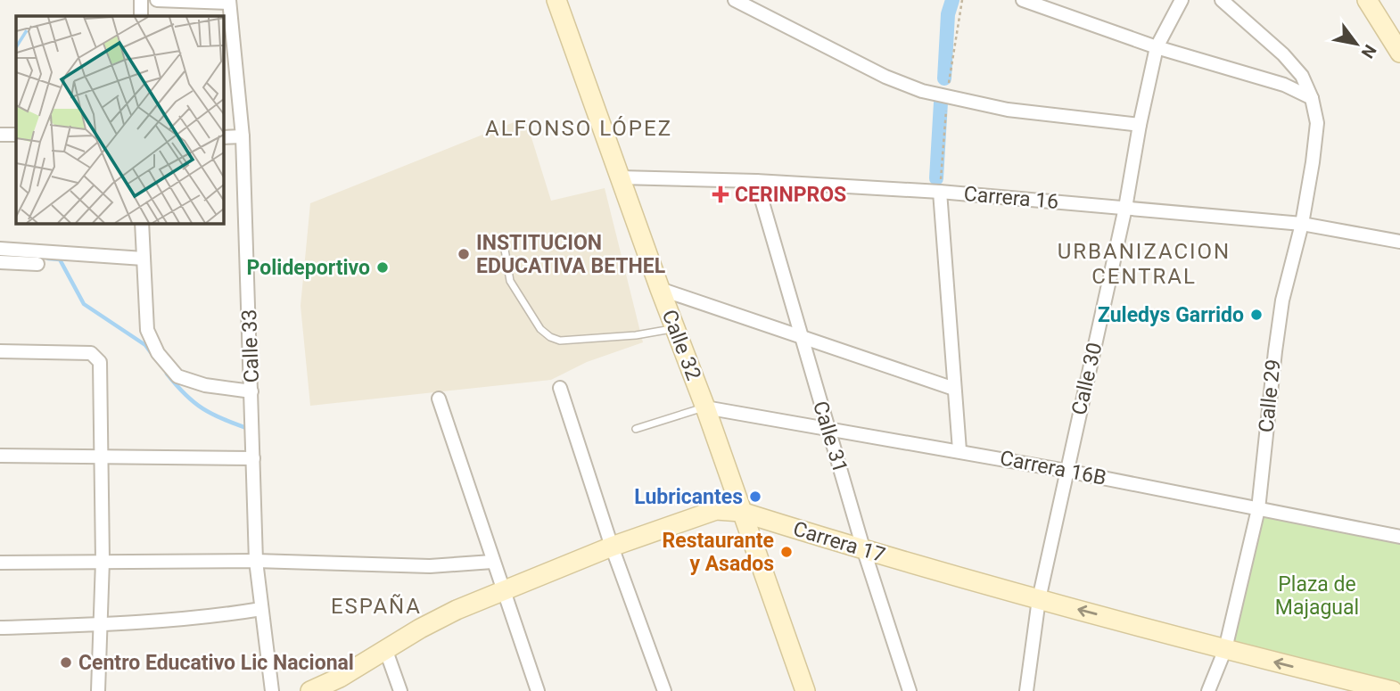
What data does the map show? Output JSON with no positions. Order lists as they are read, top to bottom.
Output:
{
  "streets": {
    "main road": ["Calle 32", "Carrera 17"],
    "street": [
      "Carrera 16",
      "Calle 33",
      "Calle 30",
      "Calle 29",
      "Calle 31",
      "Carrera 16B"
    ]
  },
  "crossings": [
    ["Carrera 16", "Calle 32"],
    ["Carrera 16", "Calle 30"],
    ["Carrera 16", "Calle 29"],
    ["Carrera 16", "Calle 31"],
    ["Calle 32", "Carrera 16B"],
    ["Calle 32", "Carrera 17"],
    ["Calle 30", "Carrera 16B"],
    ["Calle 30", "Carrera 17"],
    ["Calle 29", "Carrera 16B"],
    ["Calle 29", "Carrera 17"],
    ["Calle 31", "Carrera 16B"],
    ["Calle 31", "Carrera 17"]
  ],
  "districts": ["ALFONSO LÓPEZ", "URBANIZACION CENTRAL", "ESPAÑA"],
  "parks": ["Plaza de Majagual"],
  "places": {
    "health": ["CERINPROS"],
    "other": [
      "INSTITUCION EDUCATIVA BETHEL",
      "Polideportivo",
      "Zuledys Garrido",
      "Lubricantes",
      "Restaurante y Asados",
      "Centro Educativo Lic Nacional"
    ]
  },
  "north": "bottom right"
}
